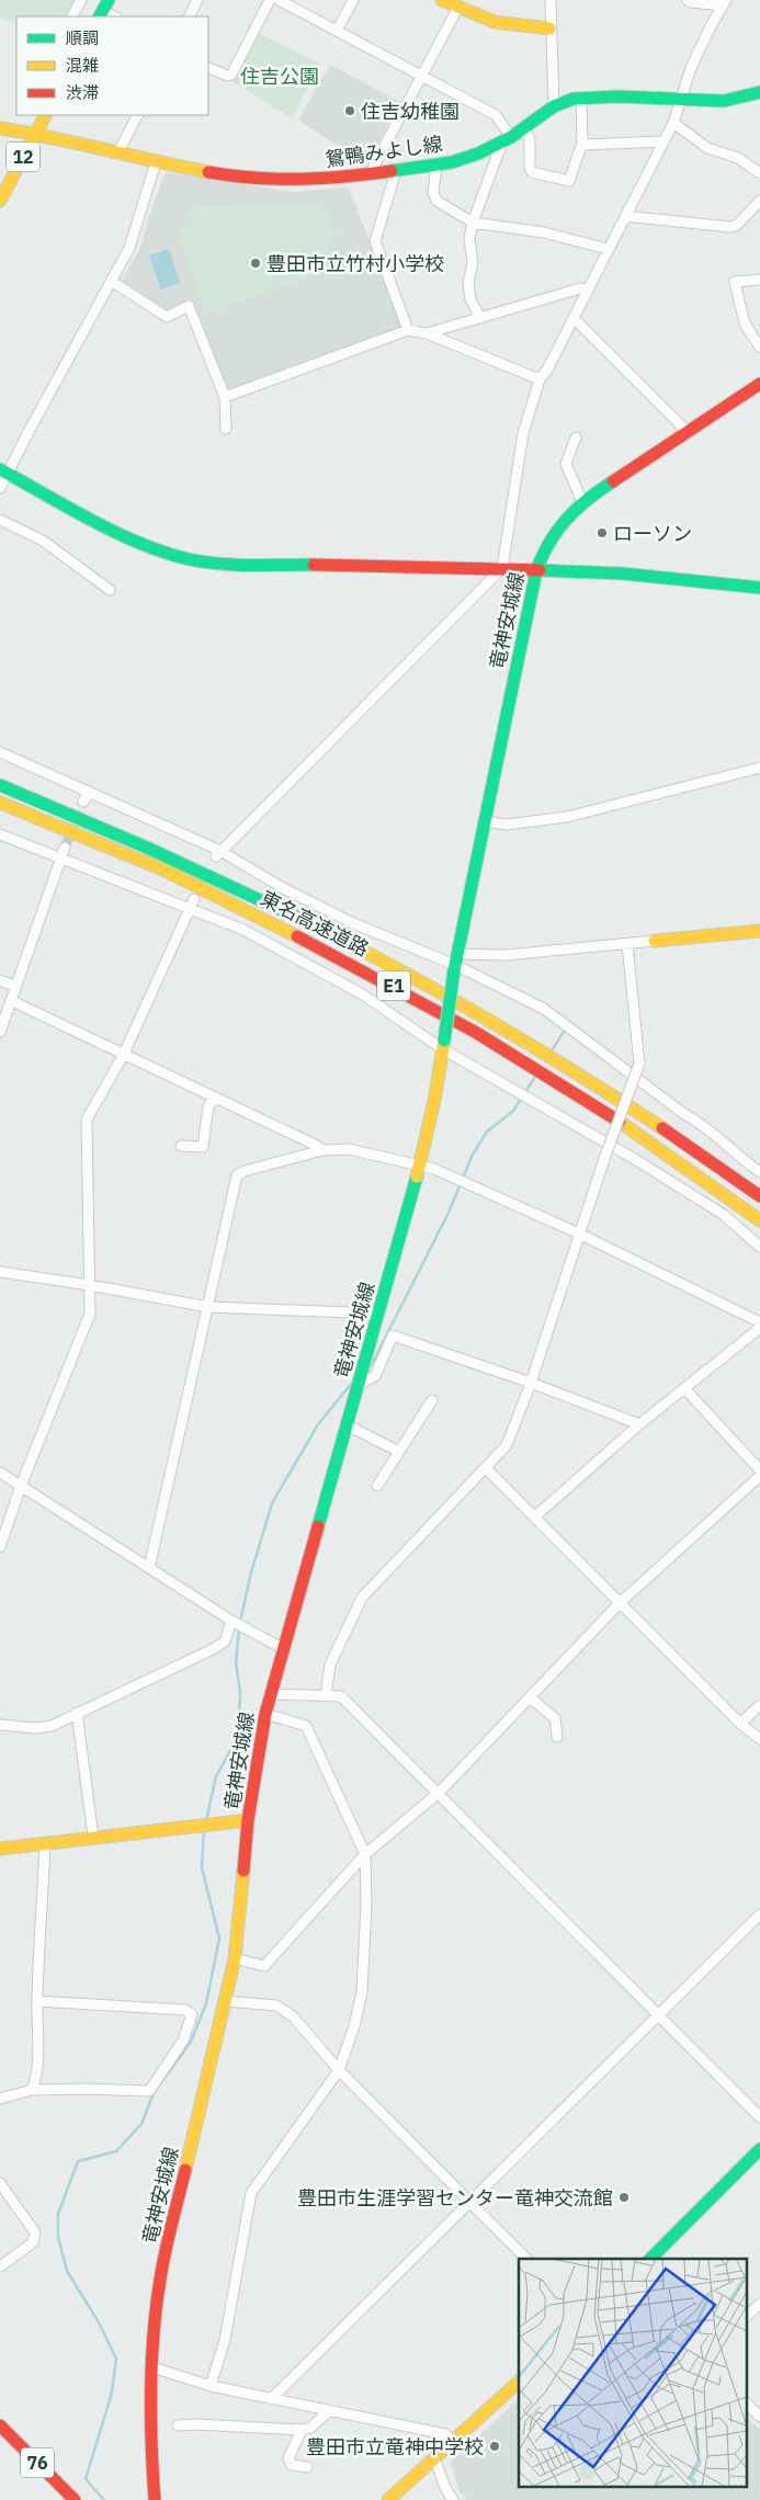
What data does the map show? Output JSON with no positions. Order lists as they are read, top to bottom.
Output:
{
  "streets": {
    "main road": [
      "鴛鴨みよし線",
      "12",
      "竜神安城線",
      "東名高速道路",
      "E1",
      "76"
    ]
  },
  "crossings": [
    ["鴛鴨みよし線", "12"]
  ],
  "parks": ["住吉公園"],
  "places": [
    "住吉幼稚園",
    "豊田市立竹村小学校",
    "ローソン",
    "豊田市生涯学習センター竜神交流館",
    "豊田市立竜神中学校"
  ],
  "legend": ["順調", "混雑", "渋滞"]
}
